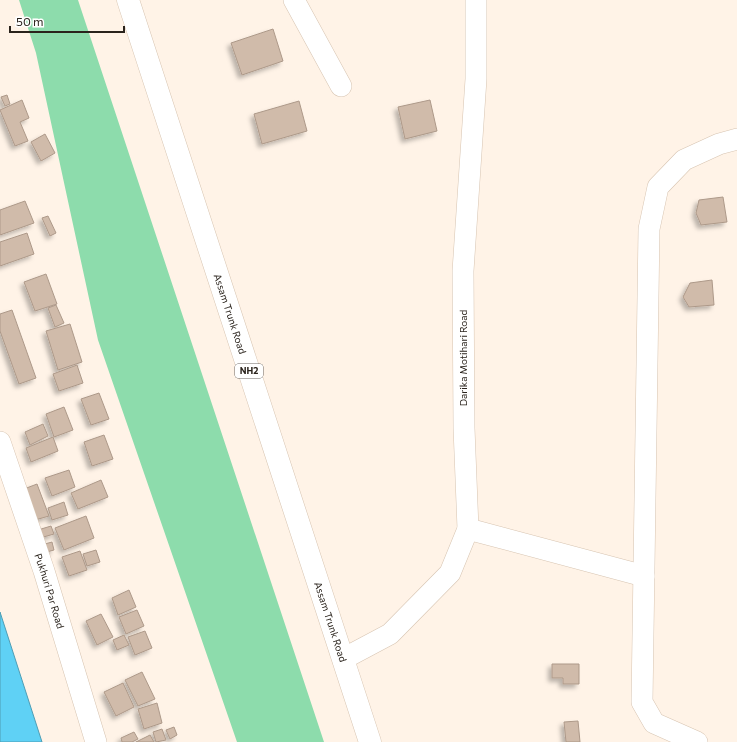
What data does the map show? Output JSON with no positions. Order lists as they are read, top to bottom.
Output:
{
  "streets": {
    "highway": ["Assam Trunk Road", "NH2"],
    "street": ["Darika Motihari Road", "Pukhuri Par Road"]
  },
  "crossings": [
    ["Assam Trunk Road", "Darika Motihari Road"]
  ],
  "scale_bar": "50 m"
}
